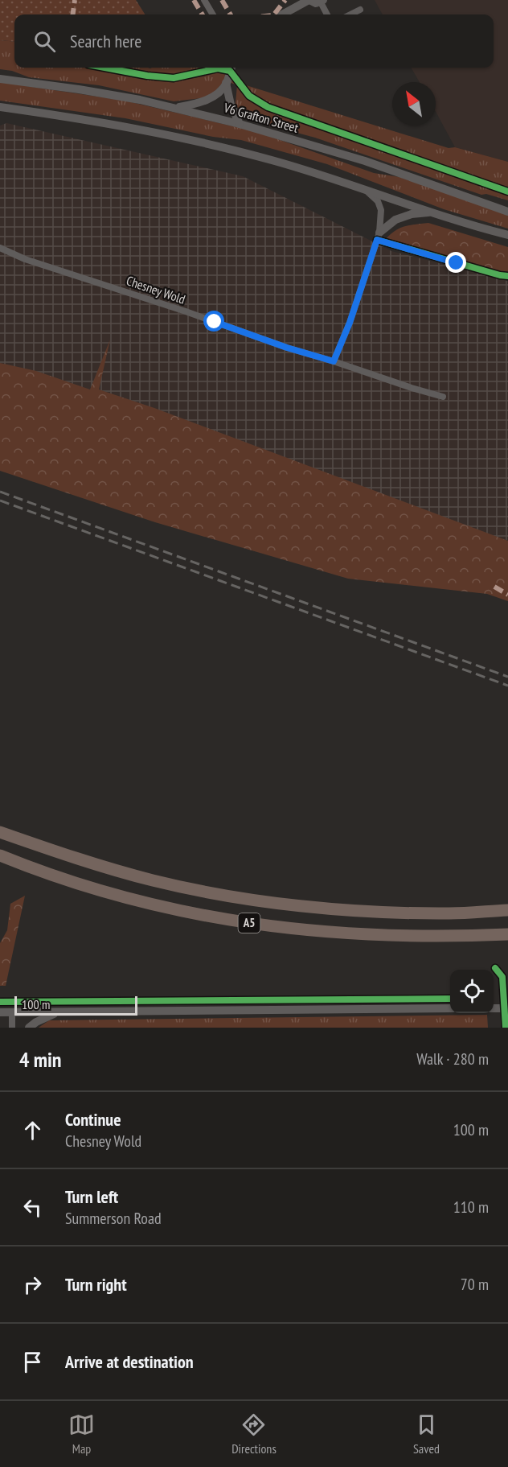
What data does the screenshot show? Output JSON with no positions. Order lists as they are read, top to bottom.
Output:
{
  "streets": {
    "highway": ["A5"],
    "street": ["V6 Grafton Street", "Chesney Wold"]
  },
  "scale_bar": "100 m",
  "north": "top left",
  "page": {
    "search": "Search here",
    "scale": "100 m",
    "heading": ["4 min", "Walk · 280 m"],
    "list": [
      ["Continue", "Chesney Wold", "100 m"],
      ["Turn left", "Summerson Road", "110 m"],
      ["Turn right", "70 m"],
      "Arrive at destination"
    ],
    "nav": ["Map", "Directions", "Saved"]
  }
}
